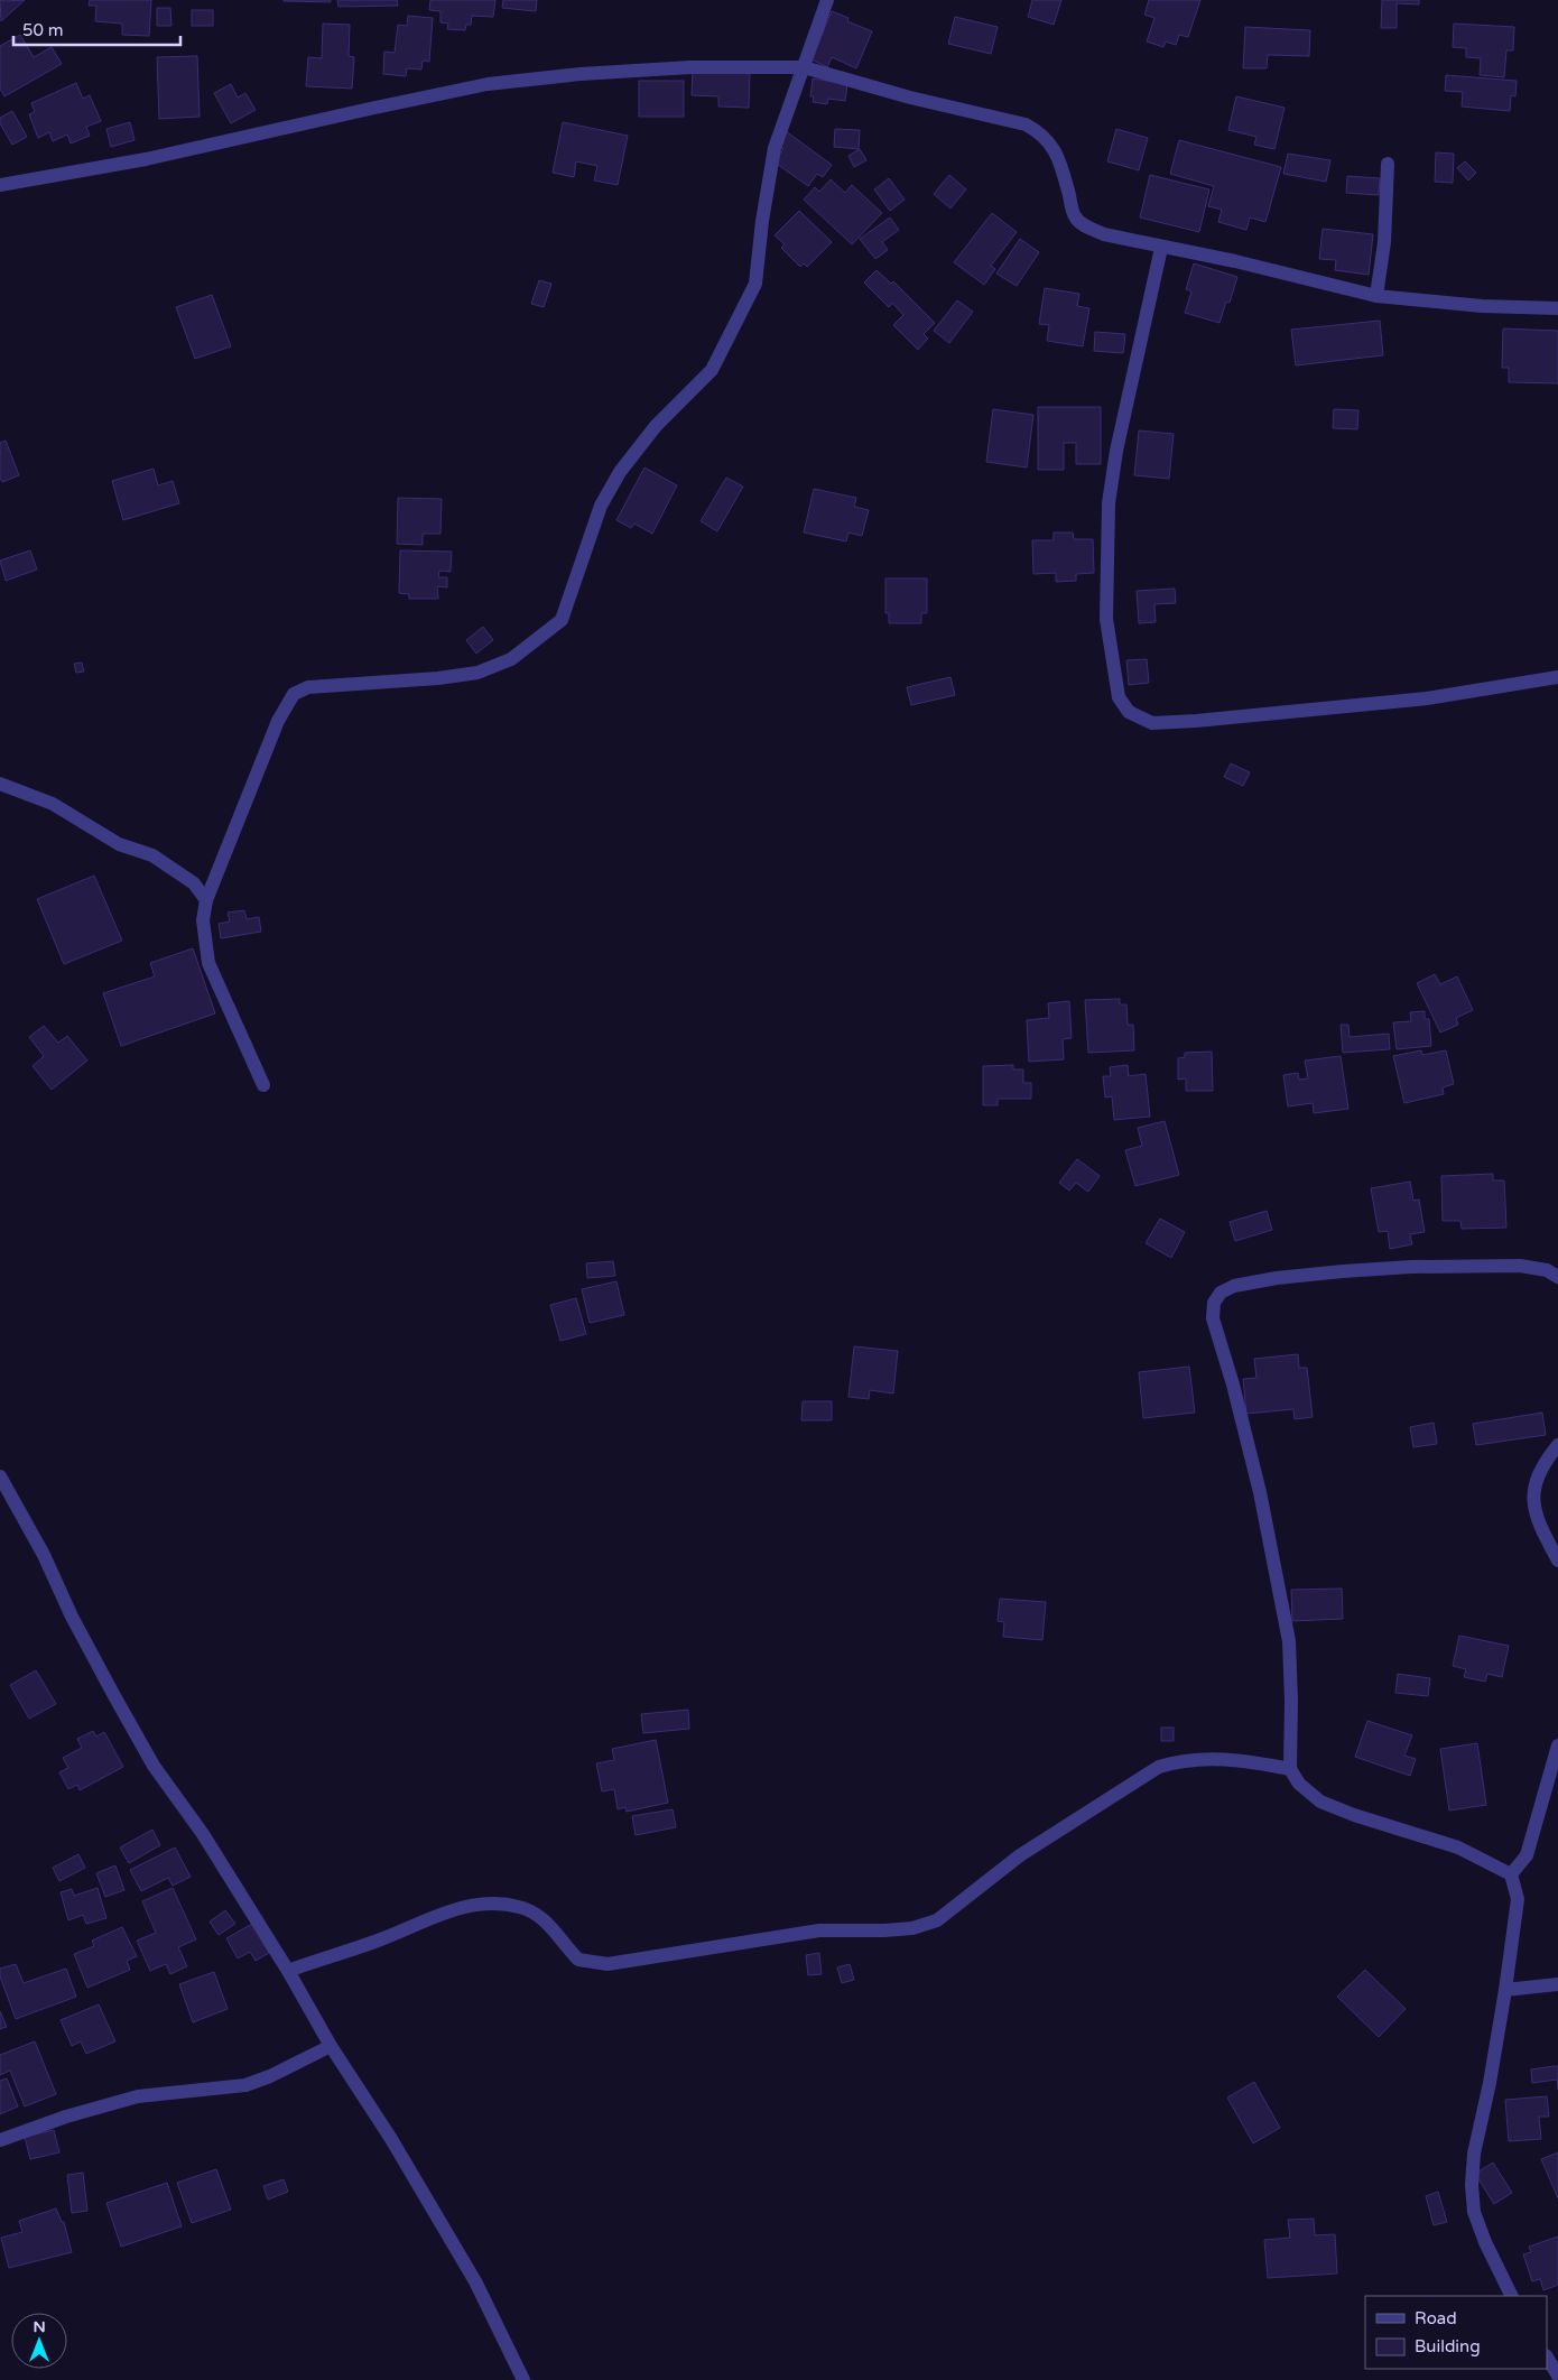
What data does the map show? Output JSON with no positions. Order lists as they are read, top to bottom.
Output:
{
  "legend": ["Road", "Building"],
  "scale_bar": "50 m",
  "north": "top"
}
